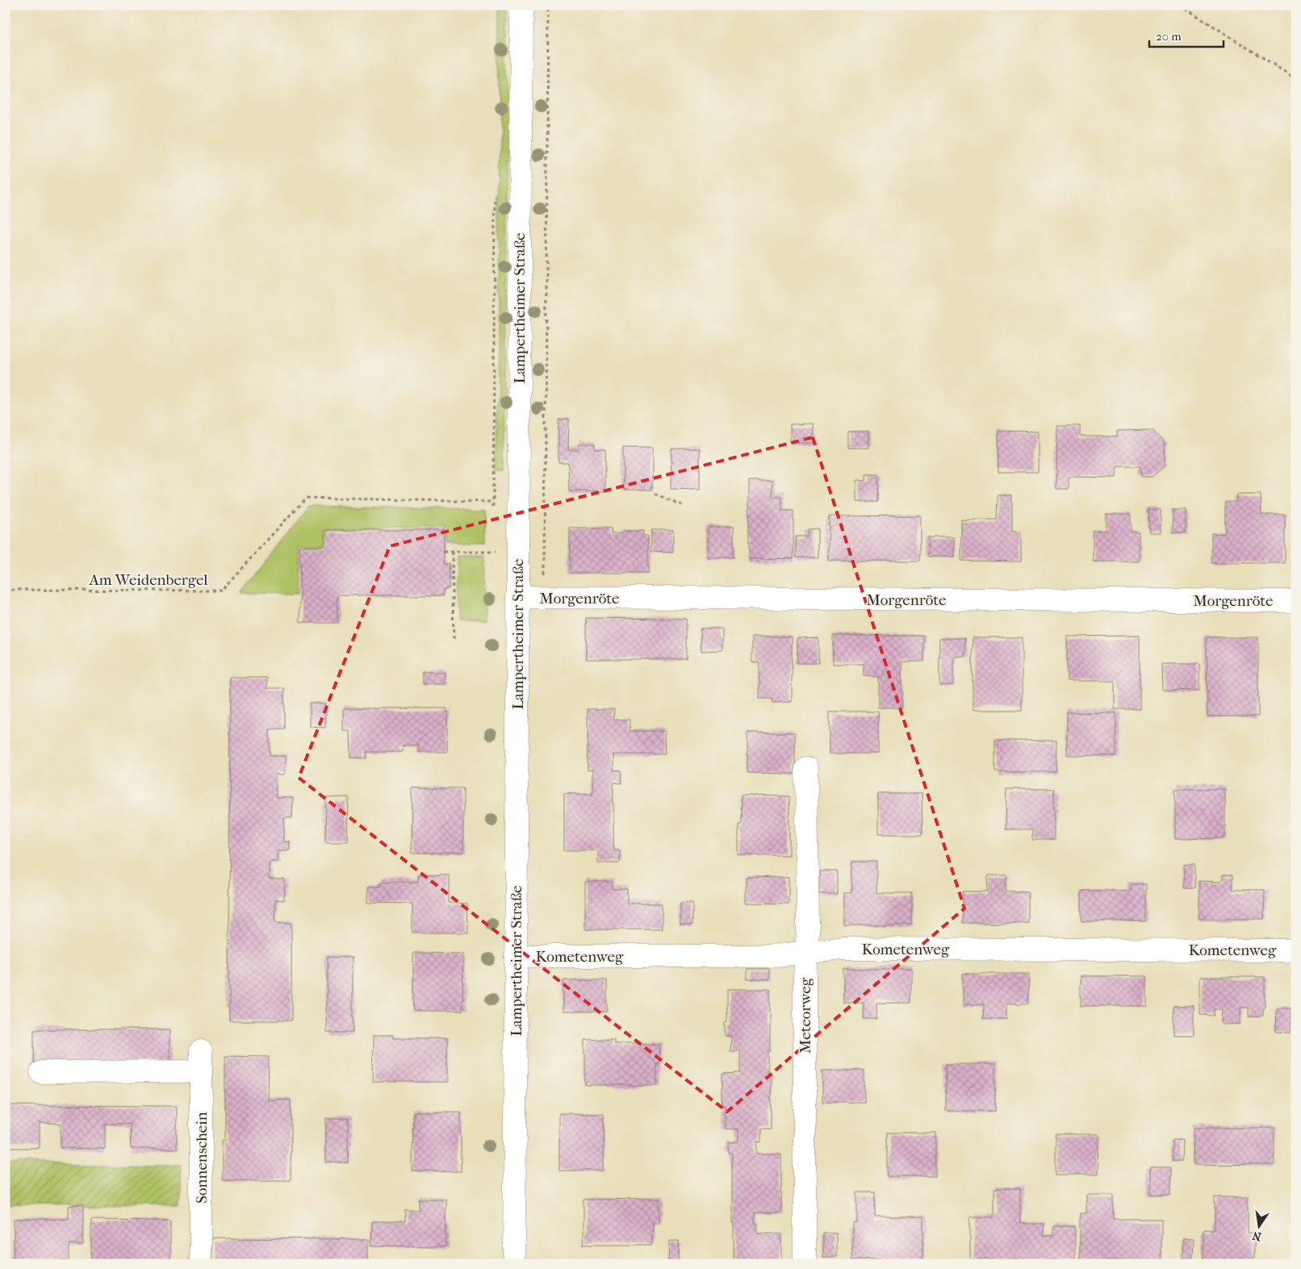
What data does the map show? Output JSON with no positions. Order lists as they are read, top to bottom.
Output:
{
  "streets": {
    "street": [
      "Lampertheimer Straße",
      "Morgenröte",
      "Kometenweg",
      "Meteorweg",
      "Sonnenschein"
    ],
    "path": ["Am Weidenbergel"]
  },
  "crossings": [
    ["Lampertheimer Straße", "Am Weidenbergel"],
    ["Lampertheimer Straße", "Morgenröte"],
    ["Lampertheimer Straße", "Kometenweg"],
    ["Kometenweg", "Meteorweg"]
  ],
  "scale_bar": "20 m",
  "north": "bottom"
}
